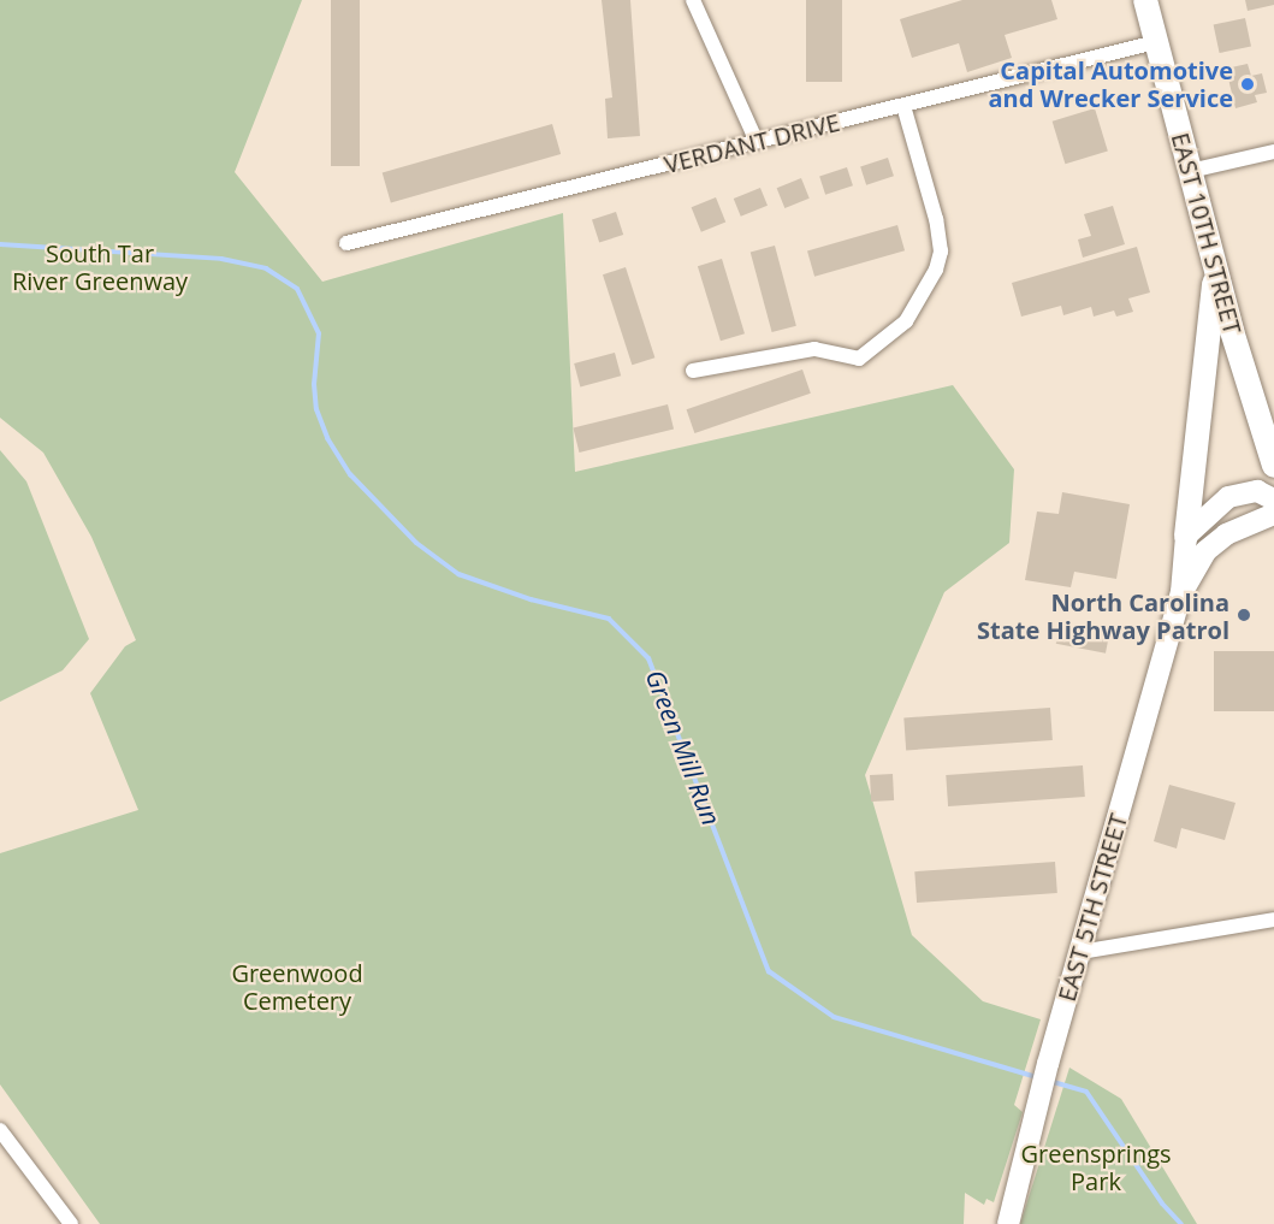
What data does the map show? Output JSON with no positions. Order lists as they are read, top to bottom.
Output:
{
  "streets": {
    "main road": ["EAST 10TH STREET", "EAST 5TH STREET"],
    "street": ["VERDANT DRIVE"]
  },
  "crossings": [
    ["VERDANT DRIVE", "EAST 10TH STREET"]
  ],
  "water": ["Green Mill Run"],
  "parks": ["South Tar River Greenway", "Greenwood Cemetery", "Greensprings Park"],
  "places": ["Capital Automotive and Wrecker Service", "North Carolina State Highway Patrol"]
}
